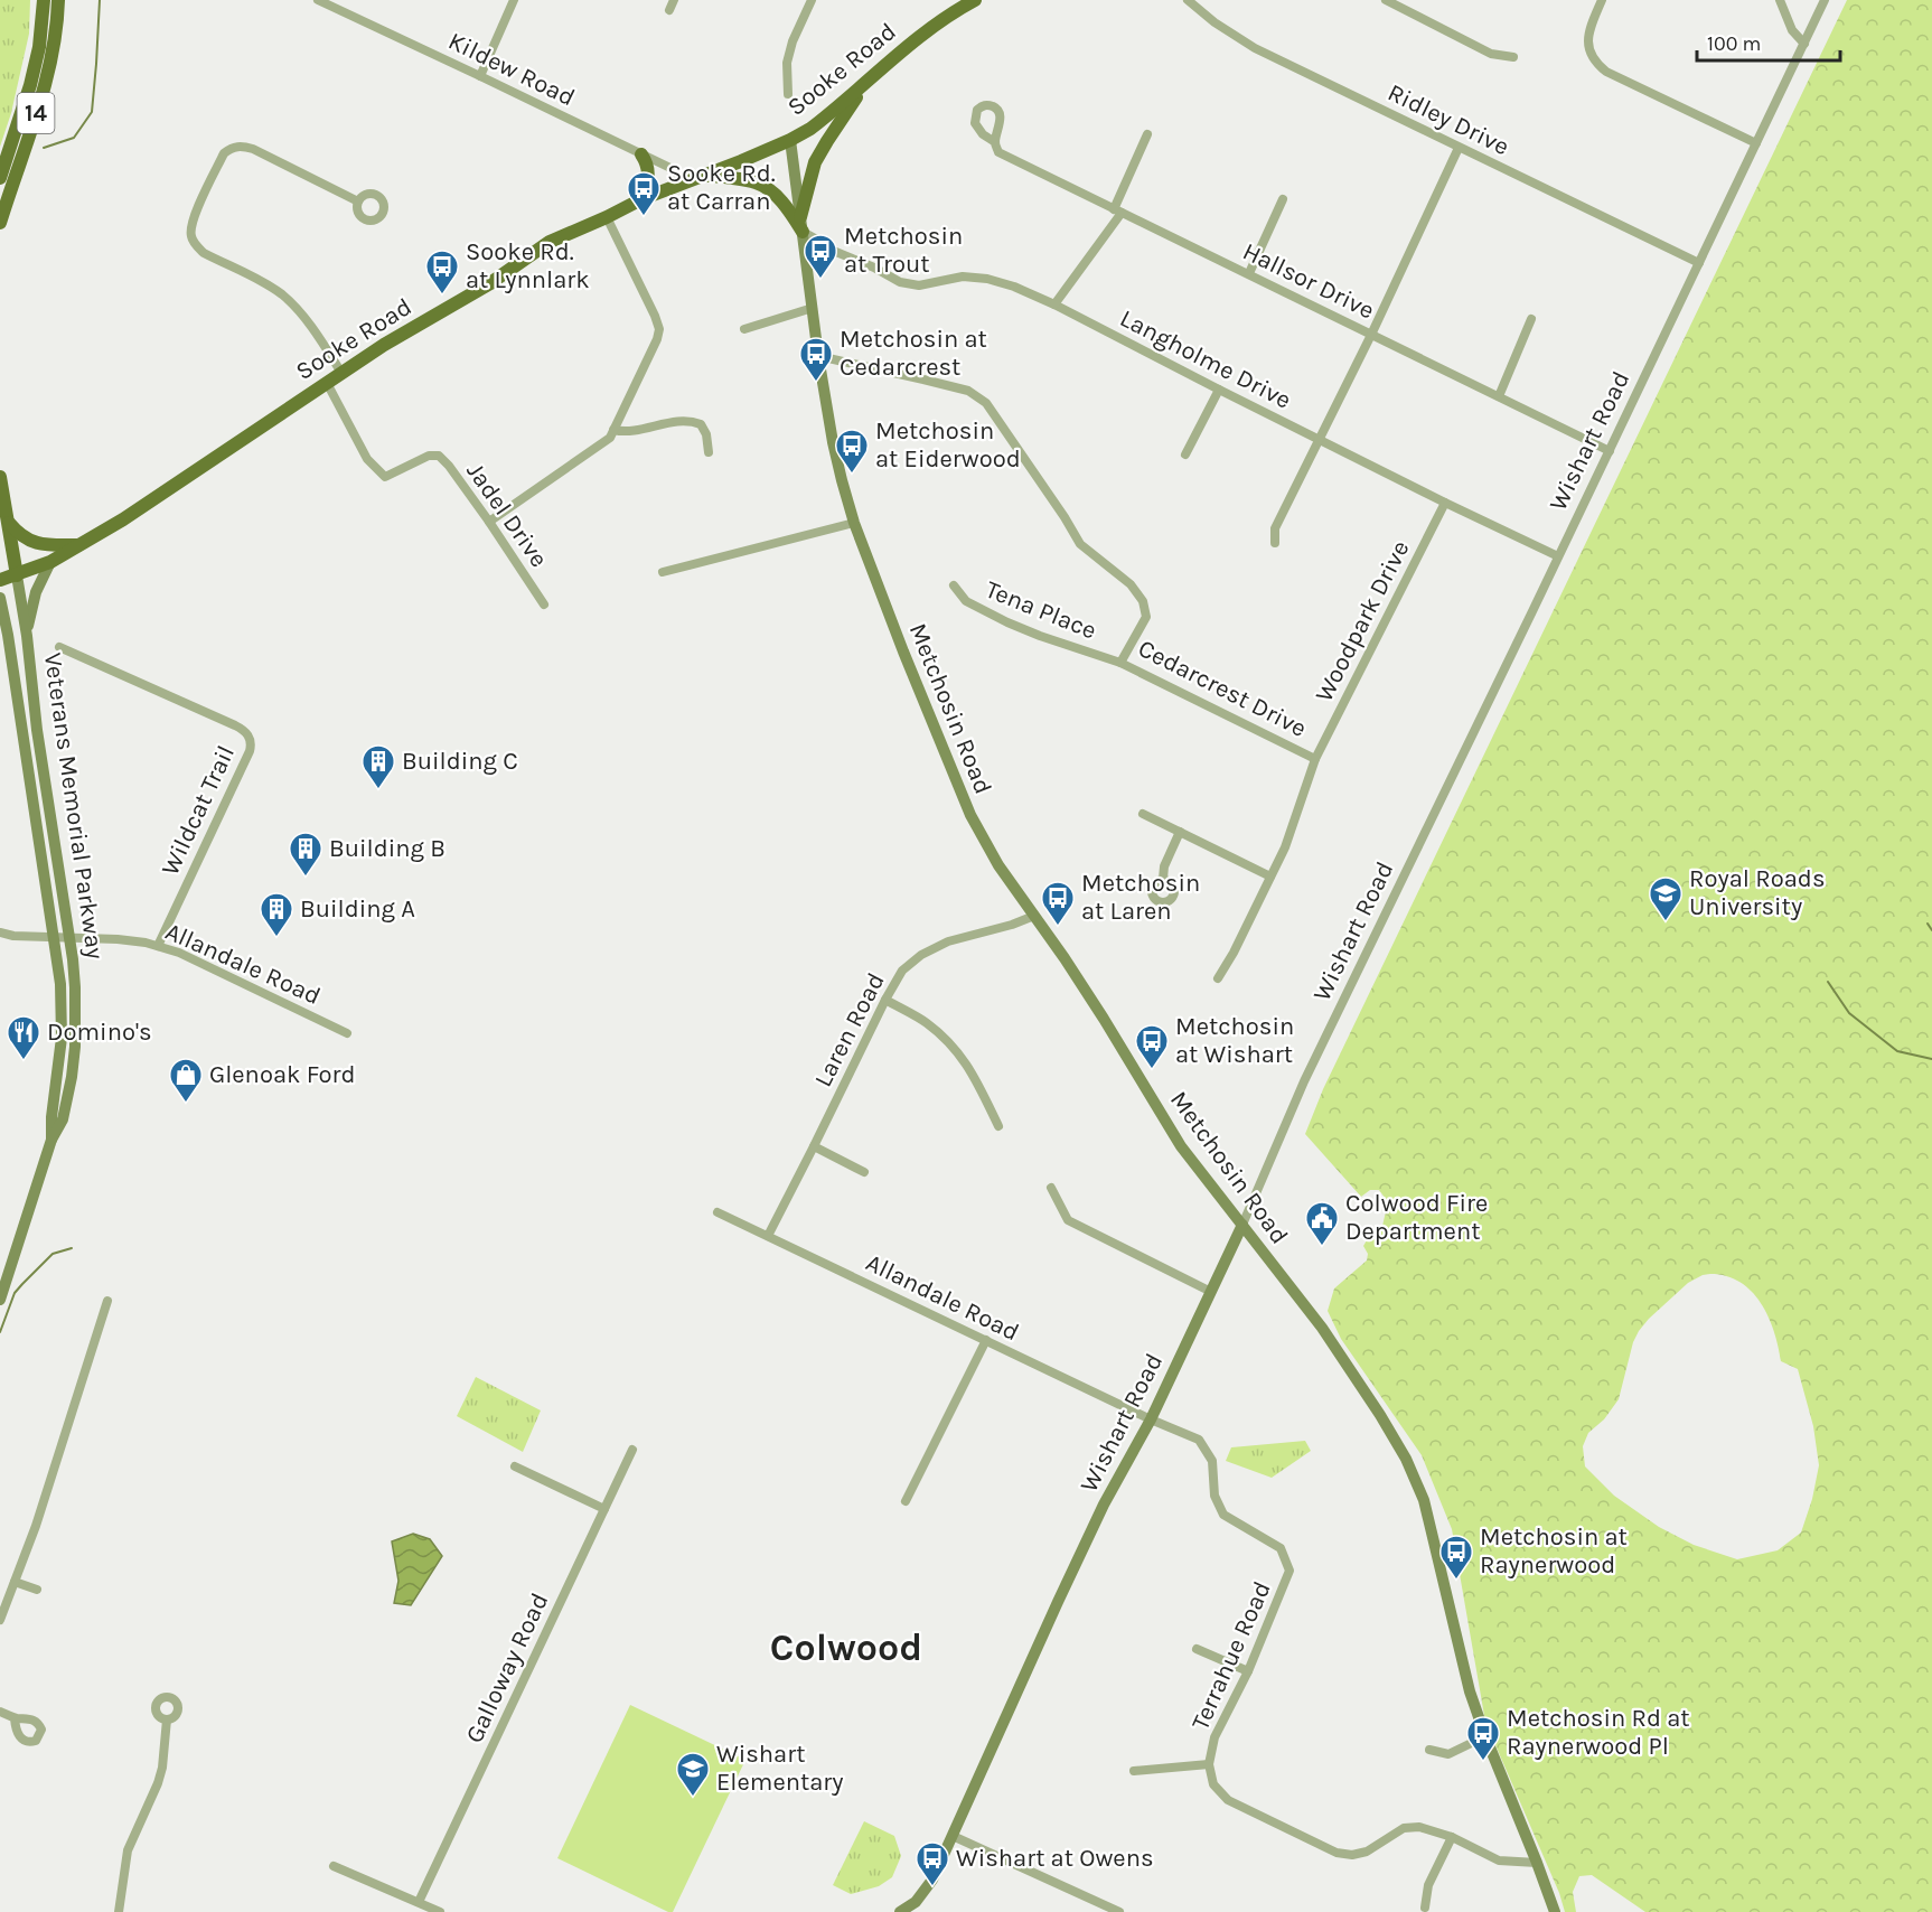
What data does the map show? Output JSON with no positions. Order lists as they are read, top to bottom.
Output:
{
  "streets": {
    "main road": [
      "Sooke Road",
      "14",
      "Wishart Road",
      "Metchosin Road",
      "Veterans Memorial Parkway"
    ],
    "street": [
      "Kildew Road",
      "Ridley Drive",
      "Hallsor Drive",
      "Langholme Drive",
      "Jadel Drive",
      "Tena Place",
      "Woodpark Drive",
      "Cedarcrest Drive",
      "Wildcat Trail",
      "Allandale Road",
      "Laren Road",
      "Terrahue Road",
      "Galloway Road"
    ]
  },
  "crossings": [
    ["Kildew Road", "Sooke Road"],
    ["Sooke Road", "Jadel Drive"],
    ["Sooke Road", "Metchosin Road"],
    ["Sooke Road", "Veterans Memorial Parkway"],
    ["Ridley Drive", "Wishart Road"],
    ["Hallsor Drive", "Wishart Road"],
    ["Langholme Drive", "Wishart Road"],
    ["Langholme Drive", "Woodpark Drive"],
    ["Langholme Drive", "Metchosin Road"],
    ["Wishart Road", "Metchosin Road"],
    ["Wishart Road", "Allandale Road"],
    ["Wishart Road", "Terrahue Road"],
    ["Tena Place", "Cedarcrest Drive"],
    ["Woodpark Drive", "Cedarcrest Drive"],
    ["Cedarcrest Drive", "Metchosin Road"],
    ["Metchosin Road", "Laren Road"],
    ["Metchosin Road", "Terrahue Road"],
    ["Veterans Memorial Parkway", "Allandale Road"],
    ["Wildcat Trail", "Allandale Road"],
    ["Allandale Road", "Laren Road"],
    ["Allandale Road", "Terrahue Road"]
  ],
  "districts": ["Colwood"],
  "places": {
    "bus stop": [
      "Sooke Rd. at Carran",
      "Metchosin at Trout",
      "Sooke Rd. at Lynnlark",
      "Metchosin at Cedarcrest",
      "Metchosin at Eiderwood",
      "Metchosin at Laren",
      "Metchosin at Wishart",
      "Metchosin at Raynerwood",
      "Metchosin Rd at Raynerwood Pl",
      "Wishart at Owens"
    ],
    "building": ["Building C", "Building B", "Building A"],
    "school or university": ["Royal Roads University", "Wishart Elementary"],
    "restaurant": ["Domino's"],
    "shop": ["Glenoak Ford"],
    "public building": ["Colwood Fire Department"]
  },
  "scale_bar": "100 m"
}
